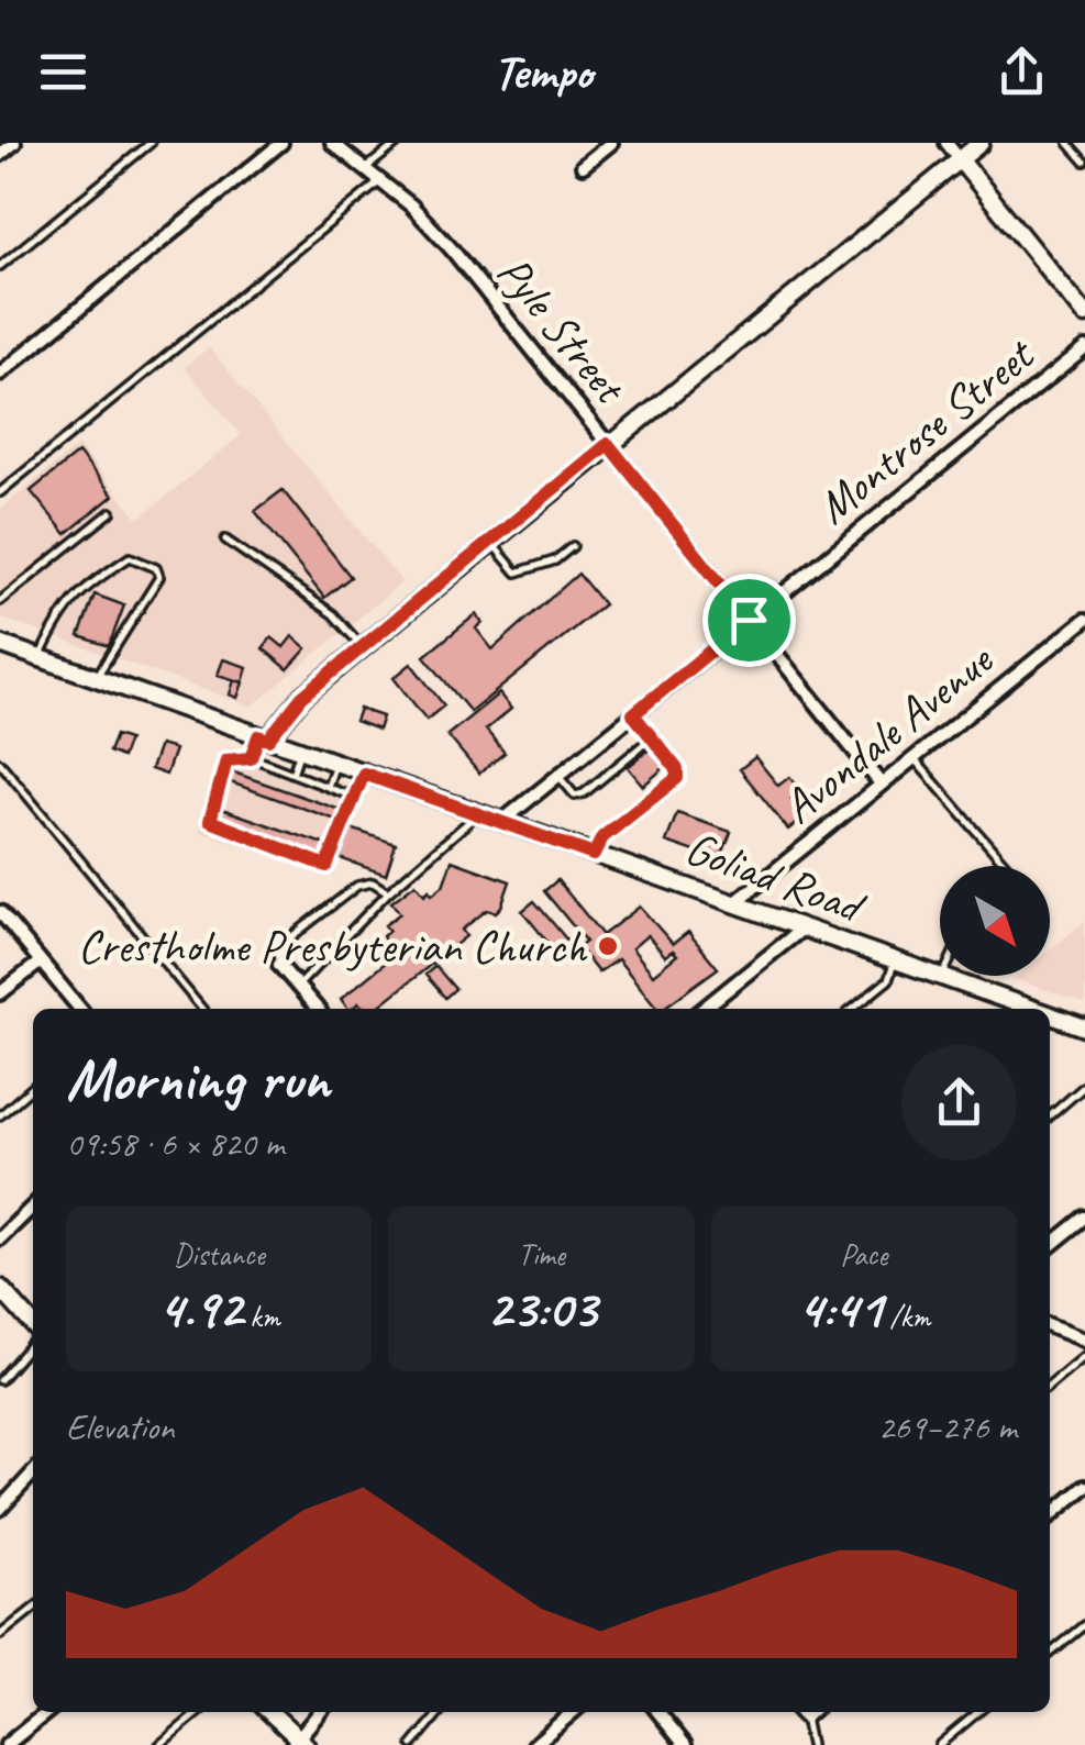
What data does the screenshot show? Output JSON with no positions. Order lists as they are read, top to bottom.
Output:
{
  "streets": {
    "street": [
      "Pyle Street",
      "Montrose Street",
      "Avondale Avenue",
      "Goliad Road"
    ]
  },
  "crossings": [
    ["Pyle Street", "Montrose Street"],
    ["Pyle Street", "Avondale Avenue"],
    ["Montrose Street", "Goliad Road"],
    ["Avondale Avenue", "Goliad Road"]
  ],
  "places": ["Crestholme Presbyterian Church"],
  "north": "bottom right",
  "page": {
    "header": "Tempo",
    "heading": ["Morning run", "09:58 · 6 × 820 m"],
    "stats": [
      ["Distance", "4.92 km"],
      ["Time", "23:03"],
      ["Pace", "4:41 /km"]
    ],
    "chart": ["Elevation", "269–276 m"]
  }
}
